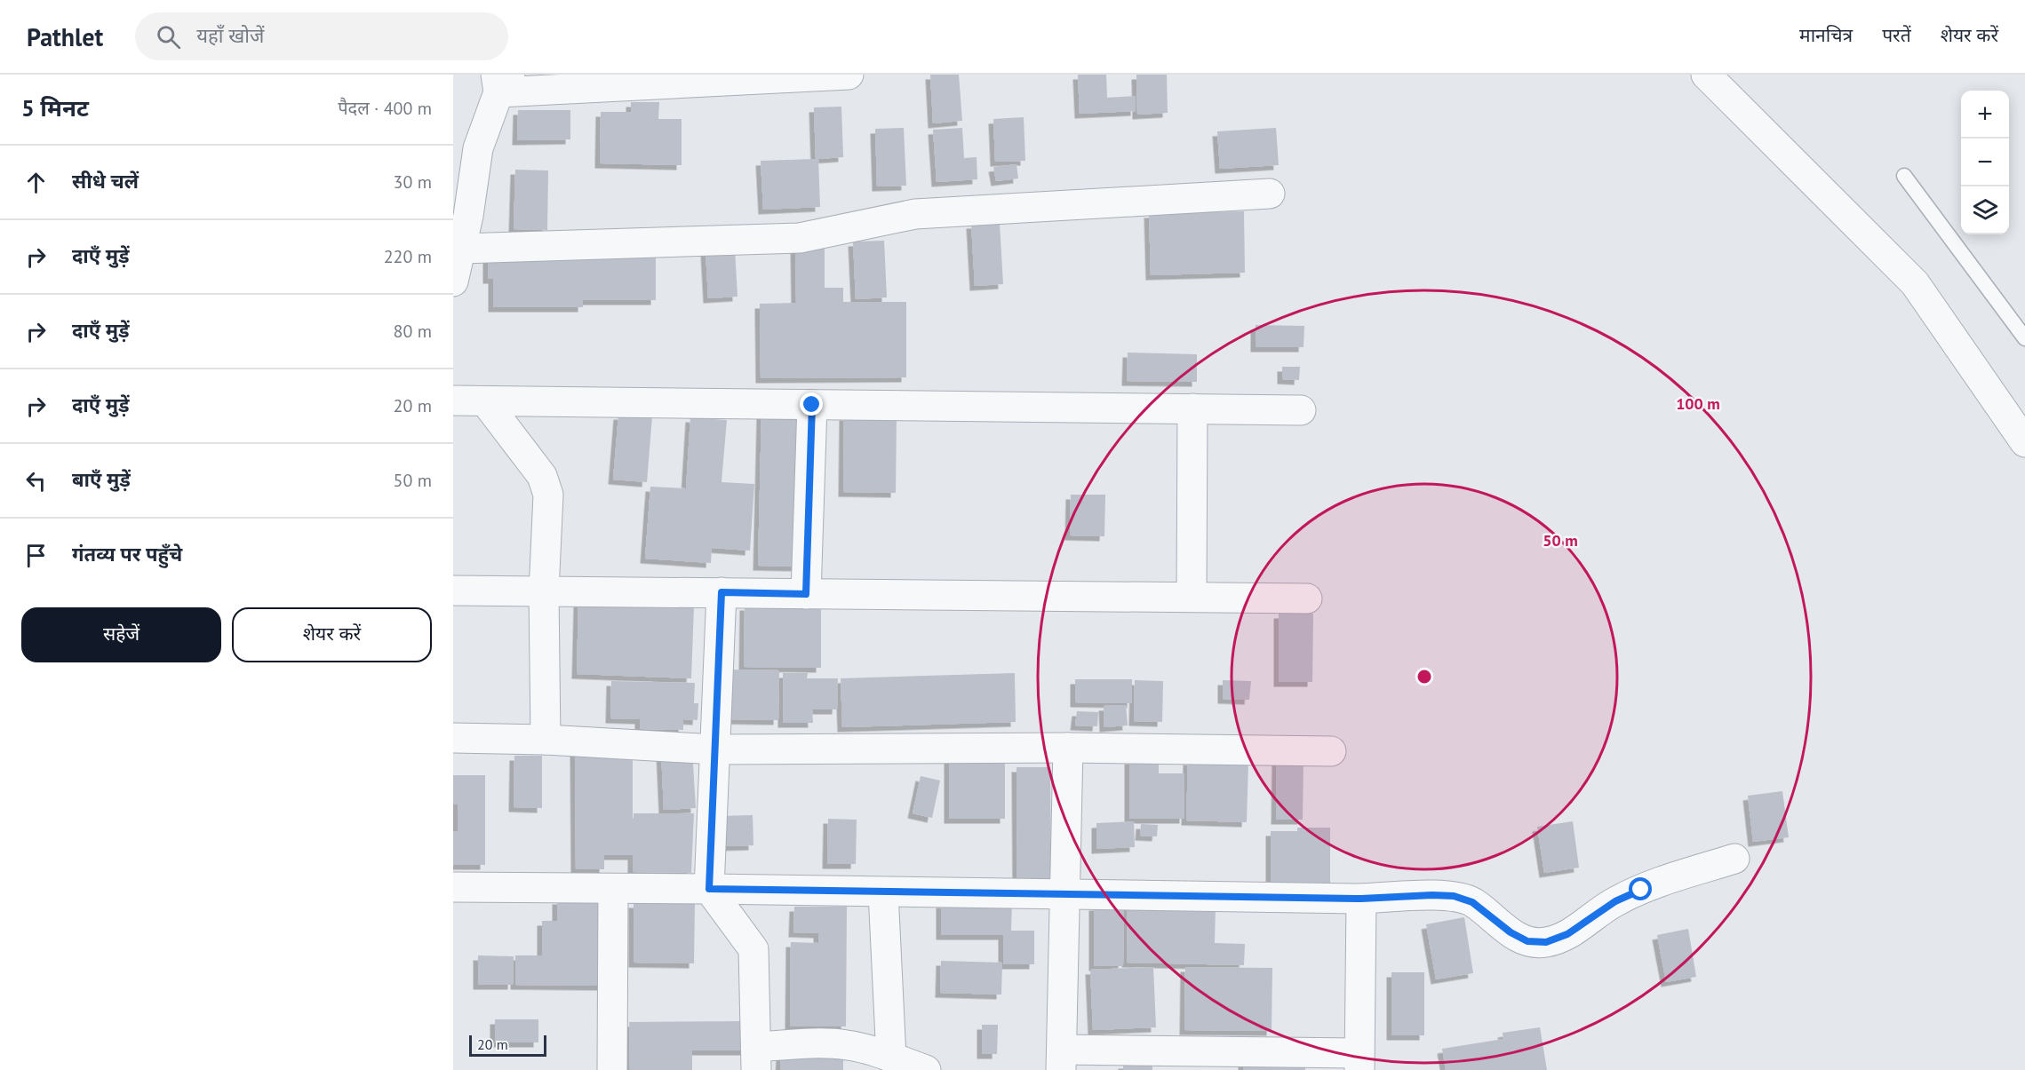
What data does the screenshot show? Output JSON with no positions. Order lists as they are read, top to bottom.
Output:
{
  "scale_bar": "20 m",
  "page": {
    "header": "Pathlet",
    "search": "यहाँ खोजें",
    "nav": ["मानचित्र", "परतें", "शेयर करें"],
    "heading": ["5 मिनट", "पैदल · 400 m"],
    "map_buttons": ["+", "−"],
    "list": [
      ["सीधे चलें", "30 m"],
      ["दाएँ मुड़ें", "220 m"],
      ["दाएँ मुड़ें", "80 m"],
      ["दाएँ मुड़ें", "20 m"],
      ["बाएँ मुड़ें", "50 m"],
      "गंतव्य पर पहुँचे"
    ],
    "buttons": ["सहेजें", "शेयर करें"],
    "scale": "20 m"
  },
  "rings": ["100 m", "50 m"]
}
